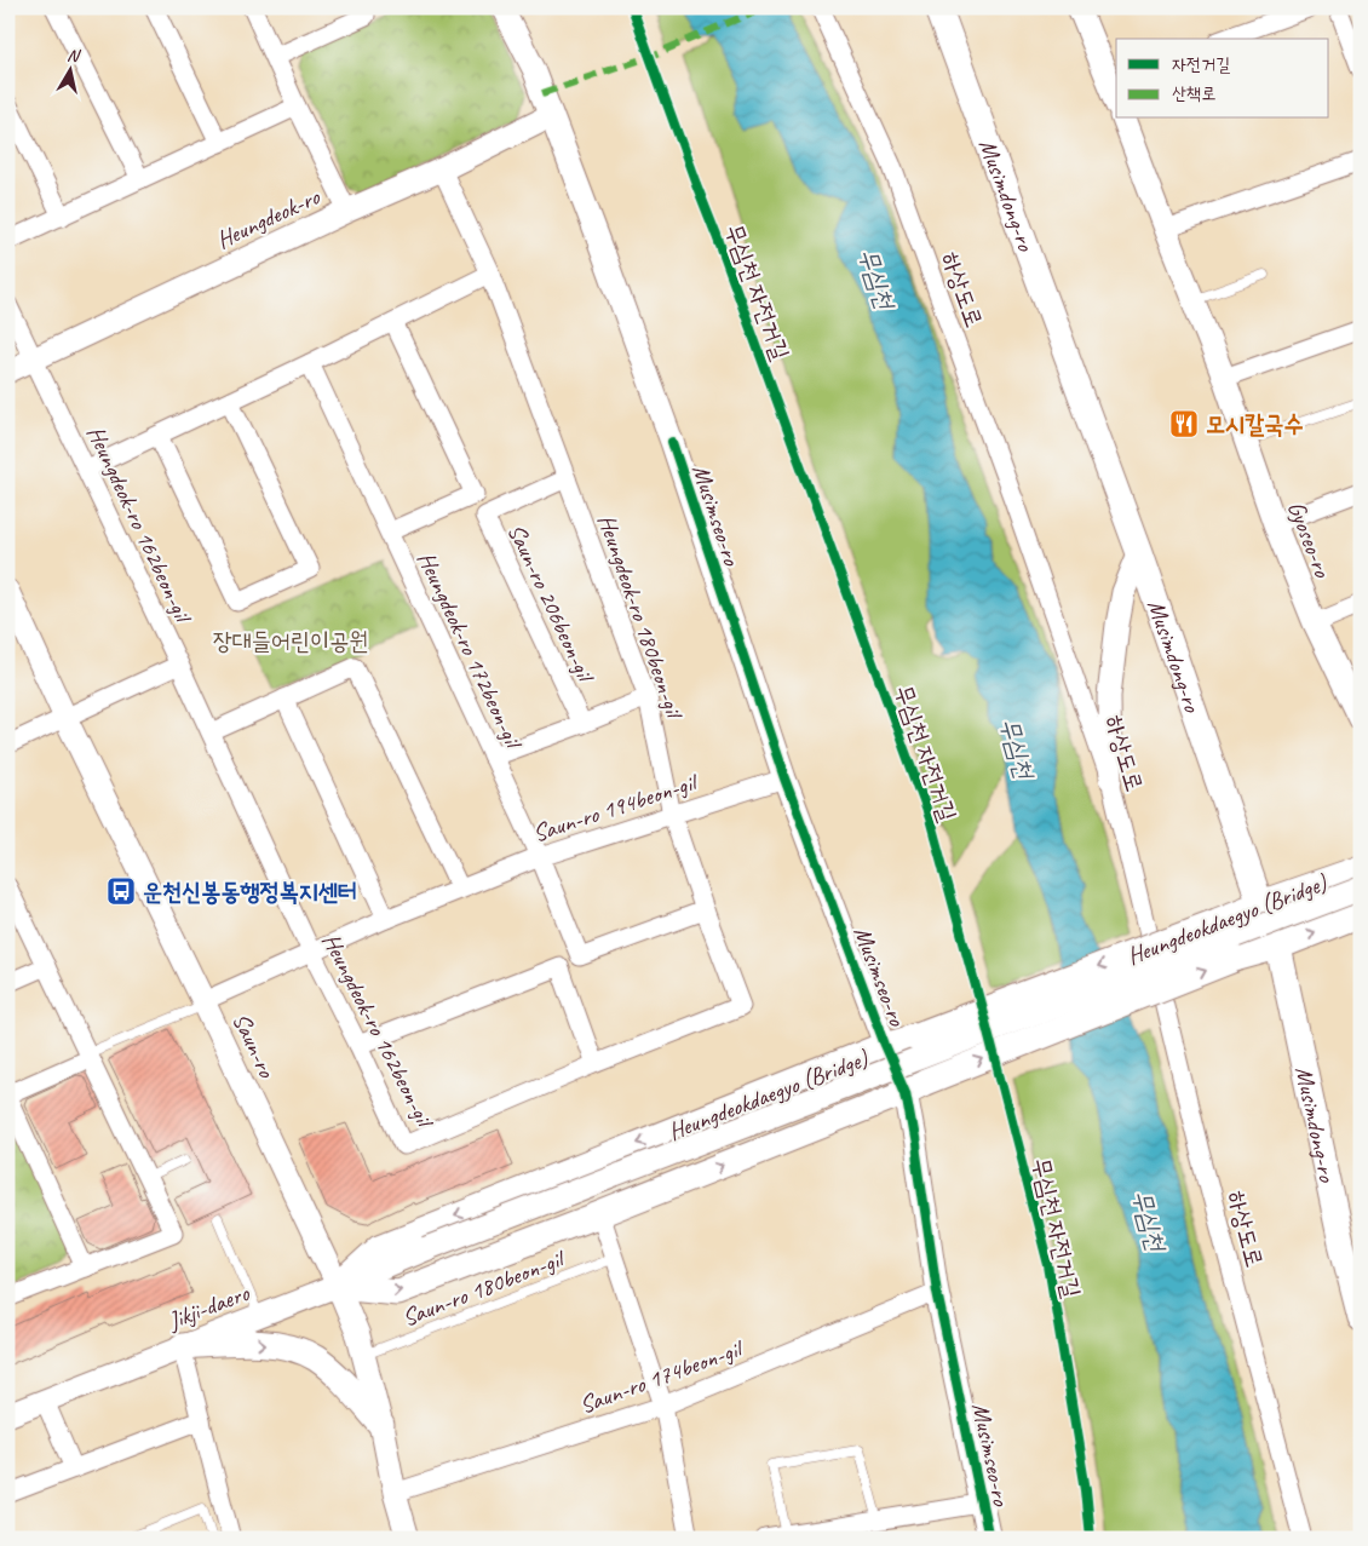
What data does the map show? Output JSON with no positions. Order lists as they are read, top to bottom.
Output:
{
  "streets": {
    "main road": ["Musimdong-ro"],
    "street": [
      "Heungdeok-ro",
      "하상도로",
      "Musimseo-ro",
      "Heungdeok-ro 162beon-gil",
      "Gyoseo-ro",
      "Saun-ro 206beon-gil",
      "Heungdeok-ro 180beon-gil",
      "Heungdeok-ro 172beon-gil",
      "Saun-ro 194beon-gil",
      "Heungdeokdaegyo (Bridge)",
      "Saun-ro",
      "Jikji-daero",
      "Saun-ro 174beon-gil"
    ],
    "lane": ["Saun-ro 180beon-gil"],
    "cycle path": ["무심천 자전거길"]
  },
  "crossings": [
    ["Heungdeok-ro", "Musimseo-ro"],
    ["Heungdeok-ro", "Heungdeok-ro 162beon-gil"],
    ["Heungdeok-ro", "Heungdeok-ro 180beon-gil"],
    ["Musimseo-ro", "Saun-ro 194beon-gil"],
    ["Musimseo-ro", "Saun-ro 174beon-gil"],
    ["Heungdeok-ro 162beon-gil", "Heungdeok-ro 180beon-gil"],
    ["Heungdeok-ro 162beon-gil", "Saun-ro 194beon-gil"],
    ["Saun-ro 206beon-gil", "Heungdeok-ro 180beon-gil"],
    ["Heungdeok-ro 180beon-gil", "Heungdeok-ro 172beon-gil"],
    ["Heungdeok-ro 180beon-gil", "Saun-ro 194beon-gil"],
    ["Heungdeok-ro 172beon-gil", "Saun-ro 194beon-gil"],
    ["Saun-ro 194beon-gil", "Saun-ro"],
    ["Heungdeokdaegyo (Bridge)", "Jikji-daero"],
    ["Saun-ro", "Saun-ro 180beon-gil"],
    ["Saun-ro", "Jikji-daero"],
    ["Saun-ro", "Saun-ro 174beon-gil"]
  ],
  "water": ["무심천"],
  "parks": ["장대들어린이공원"],
  "places": {
    "restaurant": ["모시칼국수"],
    "bus stop": ["운천신봉동행정복지센터"]
  },
  "legend": ["자전거길", "산책로"],
  "north": "top"
}
